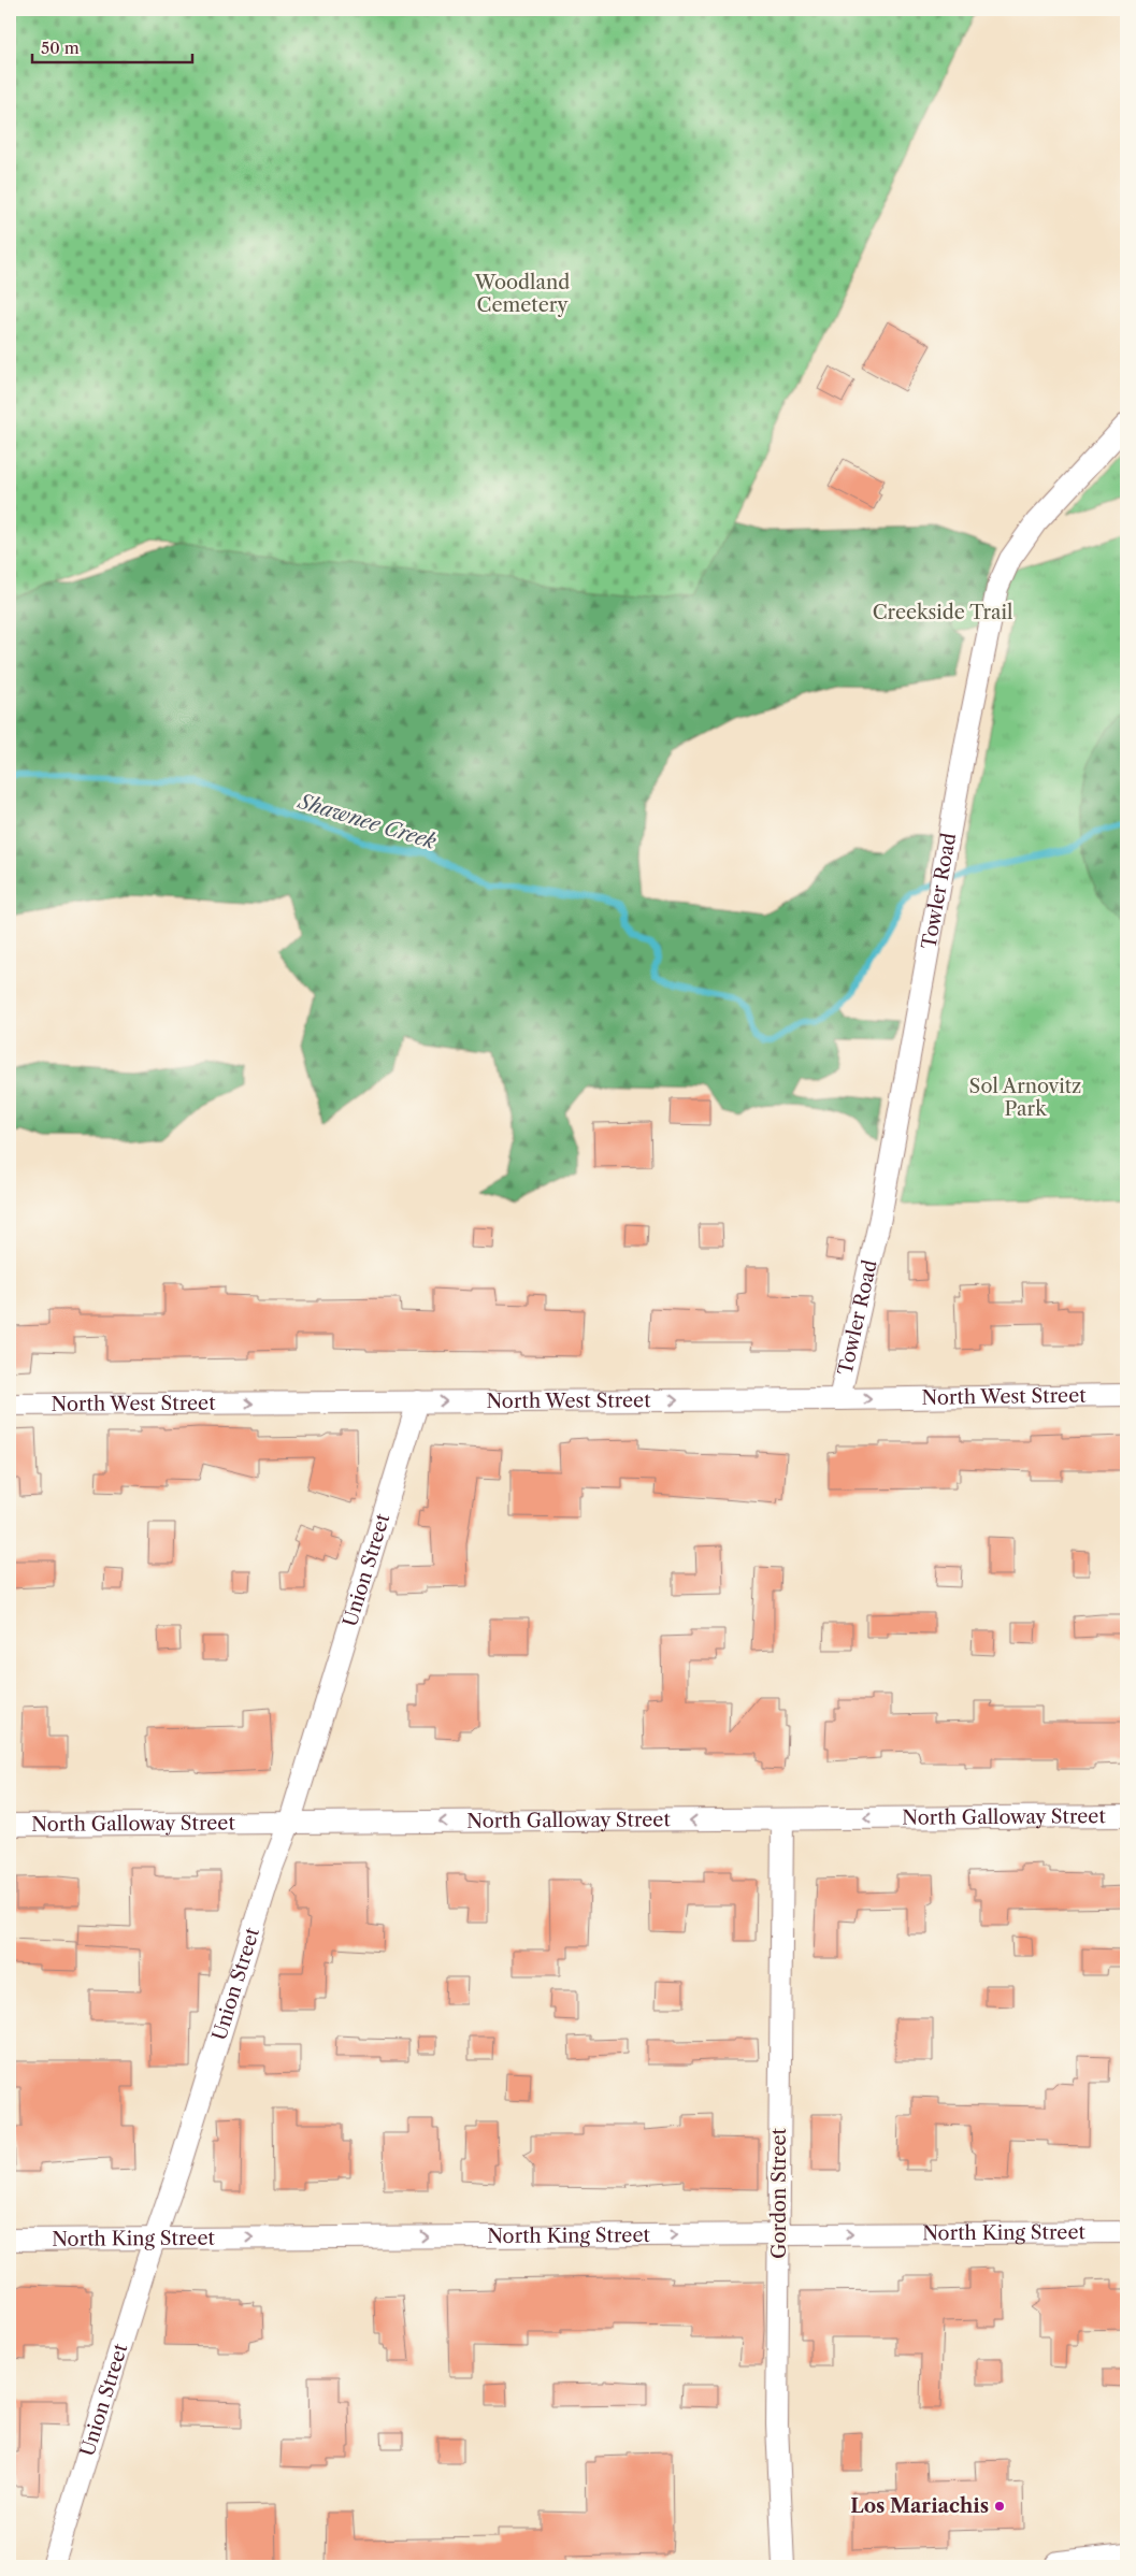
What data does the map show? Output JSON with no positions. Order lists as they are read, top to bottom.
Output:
{
  "streets": {
    "street": [
      "Towler Road",
      "North West Street",
      "Union Street",
      "North Galloway Street",
      "Gordon Street",
      "North King Street"
    ]
  },
  "crossings": [
    ["Towler Road", "North West Street"],
    ["North West Street", "Union Street"],
    ["Union Street", "North Galloway Street"],
    ["Union Street", "North King Street"],
    ["North Galloway Street", "Gordon Street"],
    ["Gordon Street", "North King Street"]
  ],
  "one_way": ["North West Street", "North Galloway Street", "North King Street"],
  "water": ["Shawnee Creek"],
  "parks": ["Woodland Cemetery", "Creekside Trail", "Sol Arnovitz Park"],
  "places": ["Los Mariachis"],
  "scale_bar": "50 m"
}
